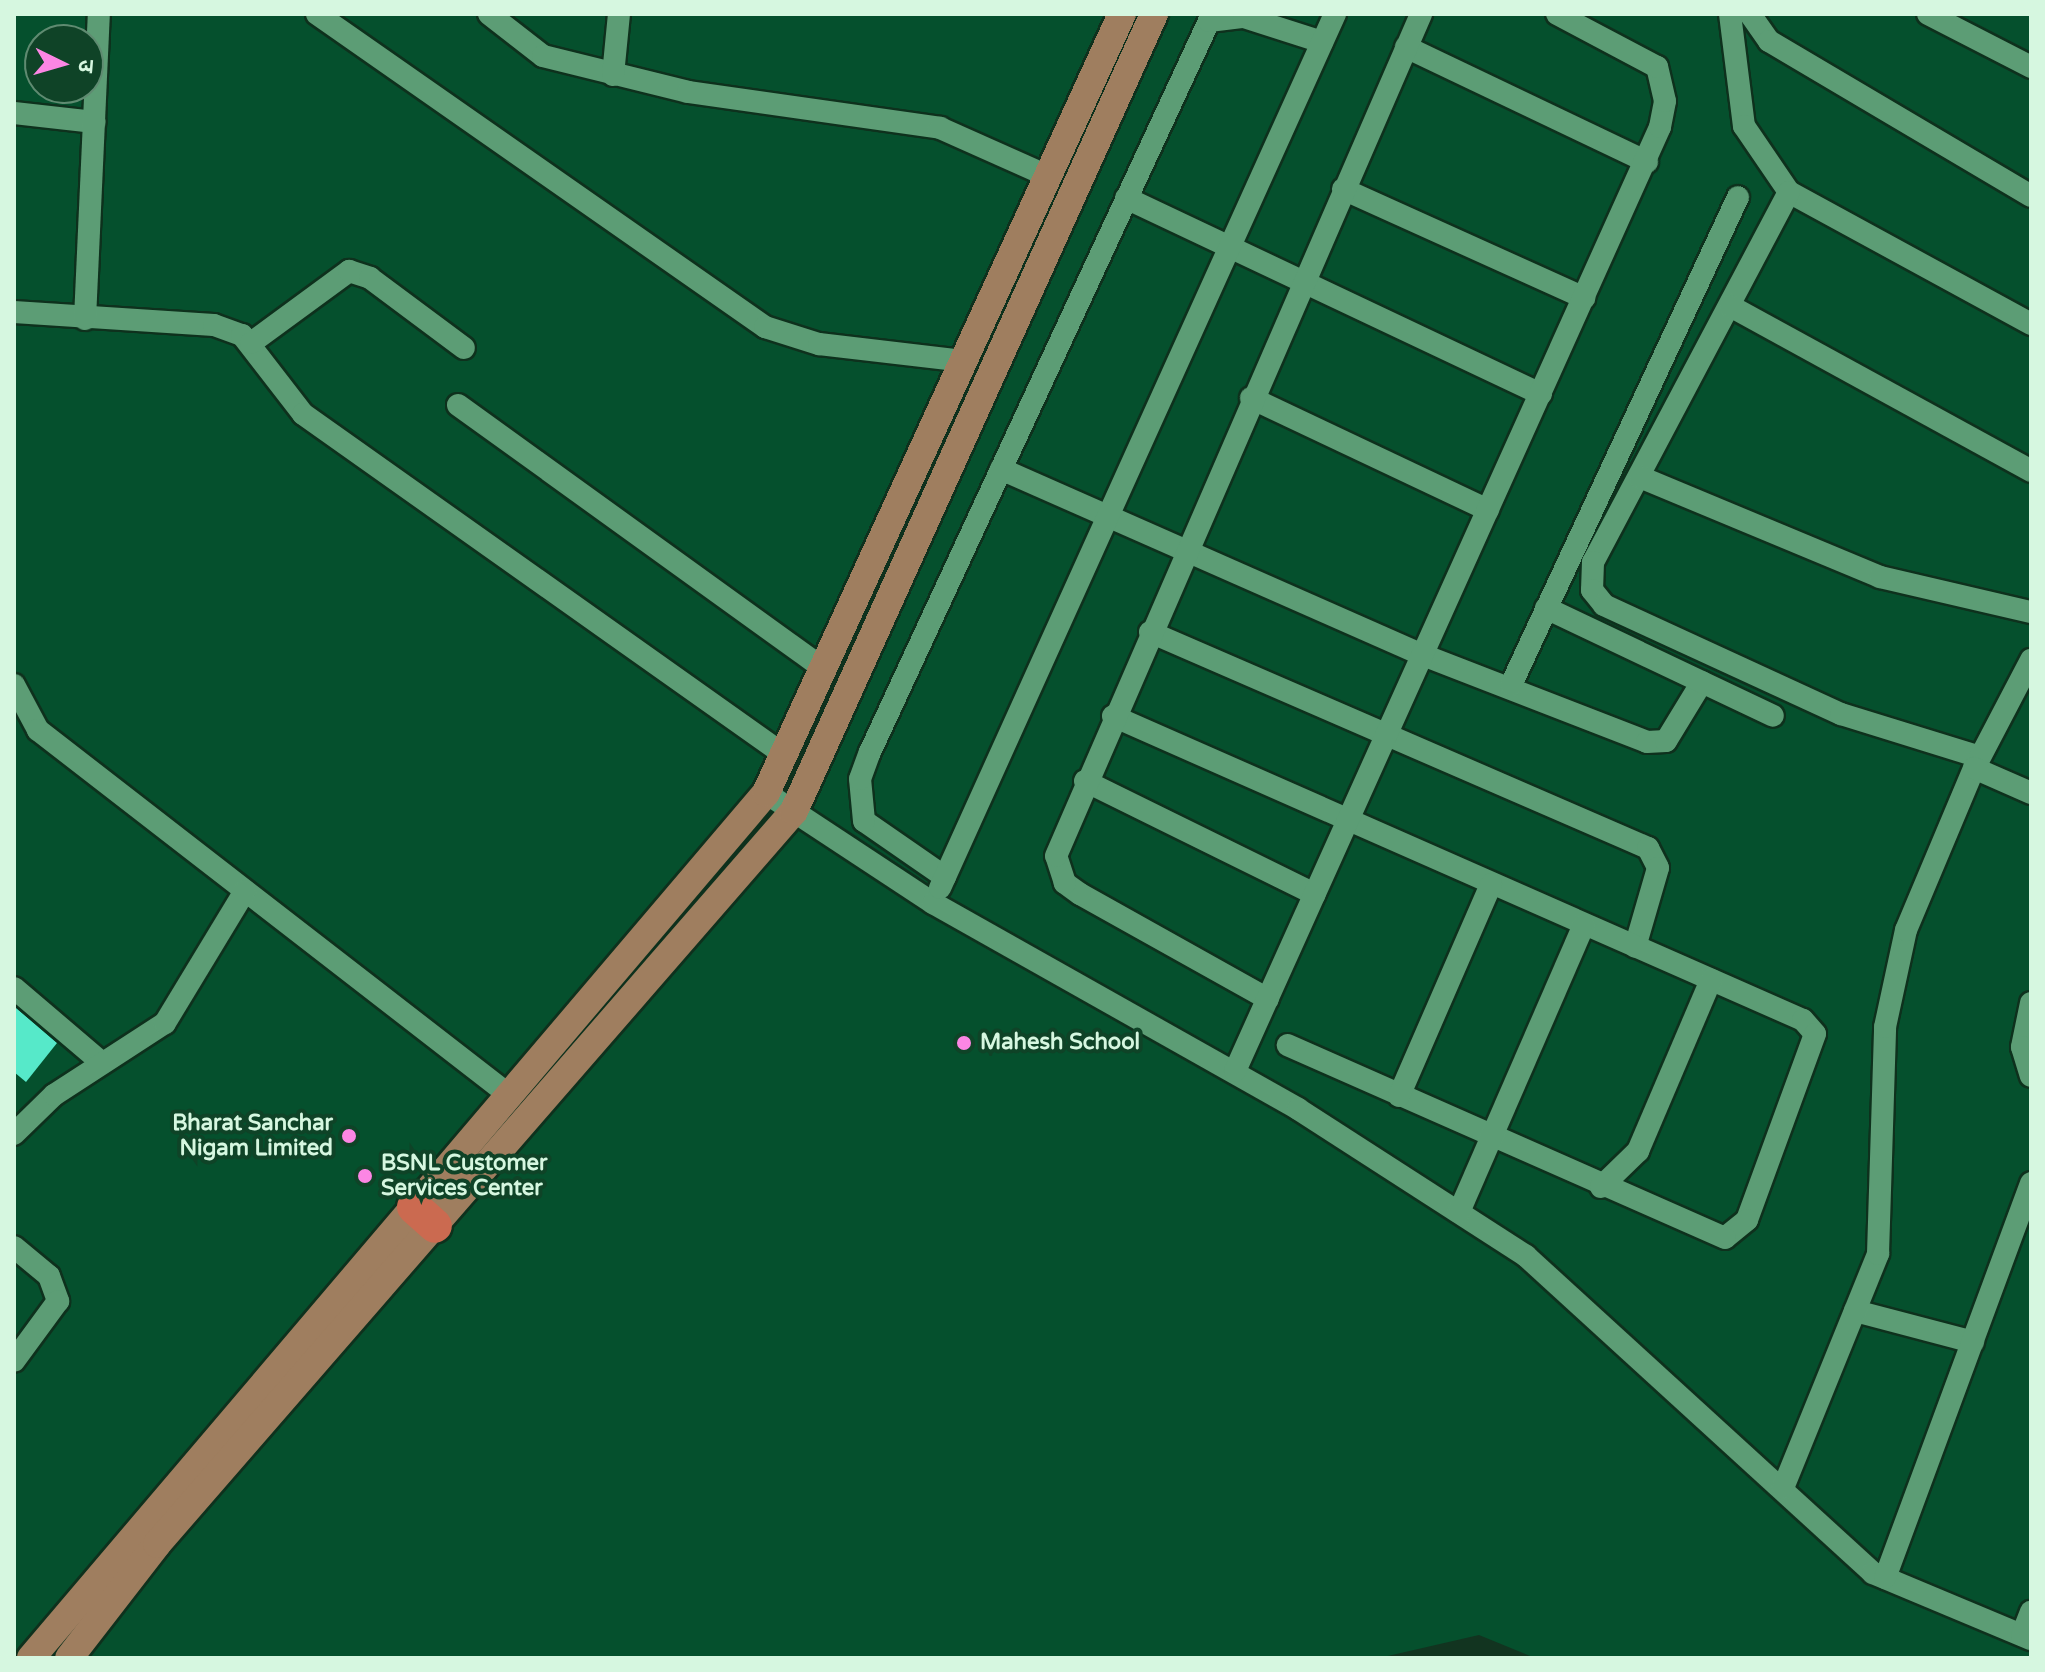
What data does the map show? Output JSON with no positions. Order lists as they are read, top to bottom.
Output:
{
  "places": ["Mahesh School", "Bharat Sanchar Nigam Limited", "BSNL Customer Services Center"],
  "north": "right"
}
